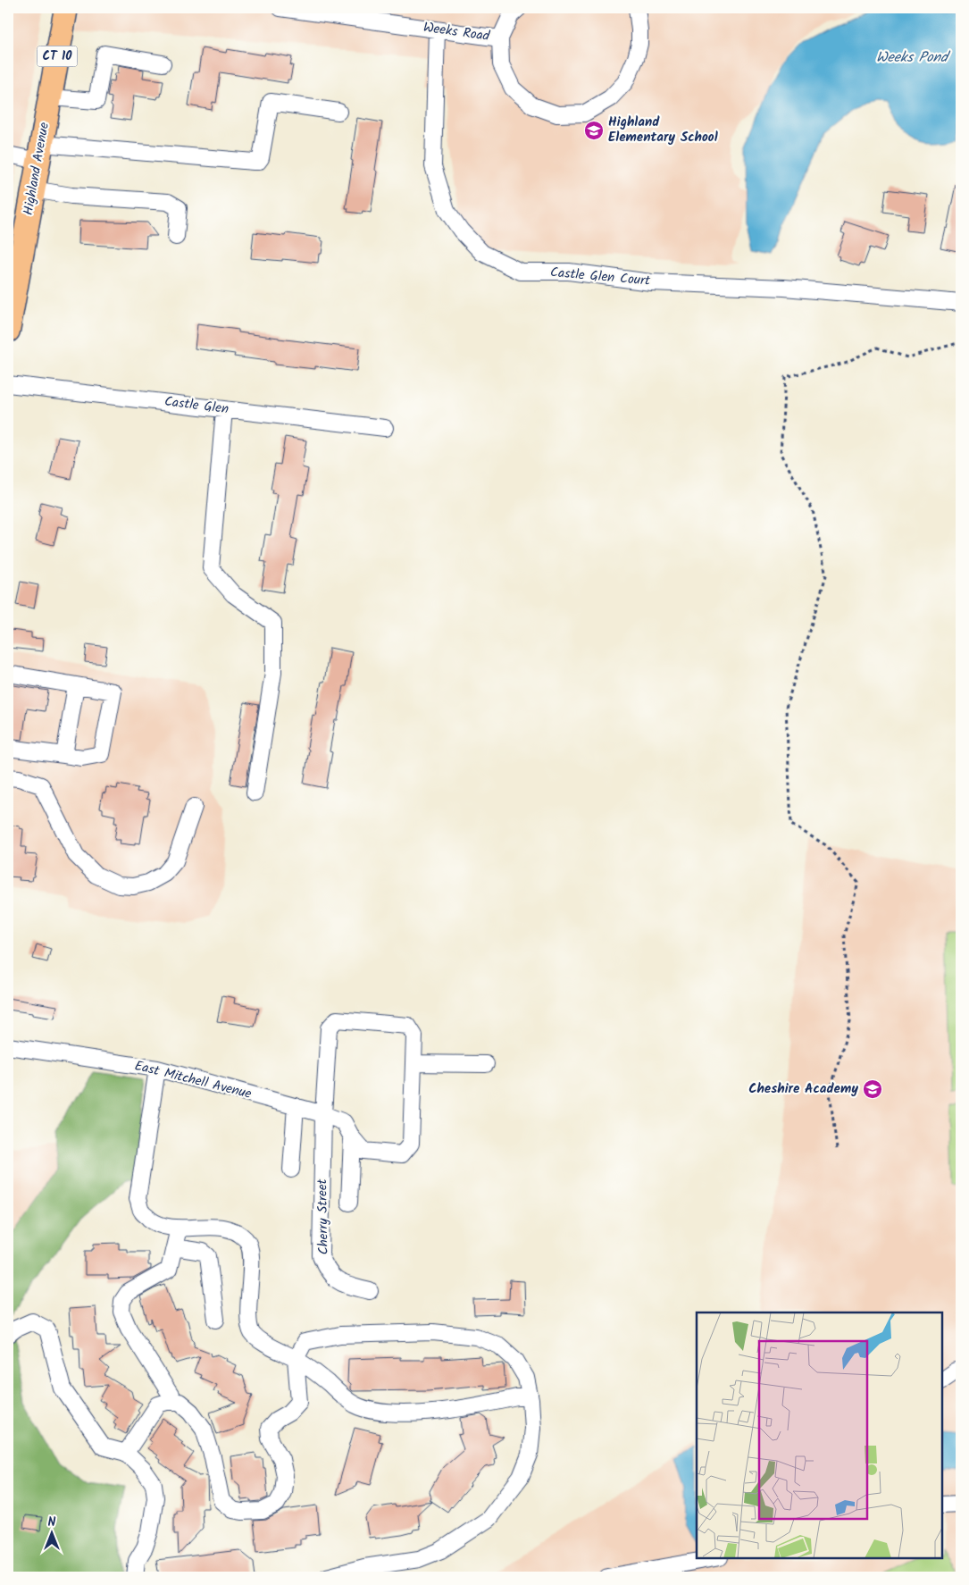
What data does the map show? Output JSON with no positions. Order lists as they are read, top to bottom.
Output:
{
  "streets": {
    "highway": ["CT 10", "Highland Avenue"],
    "street": [
      "Weeks Road",
      "Castle Glen Court",
      "Castle Glen",
      "East Mitchell Avenue",
      "Cherry Street"
    ]
  },
  "crossings": [
    ["Weeks Road", "Castle Glen Court"],
    ["East Mitchell Avenue", "Cherry Street"]
  ],
  "water": ["Weeks Pond"],
  "places": {
    "school or university": ["Highland Elementary School", "Cheshire Academy"]
  },
  "north": "top"
}
